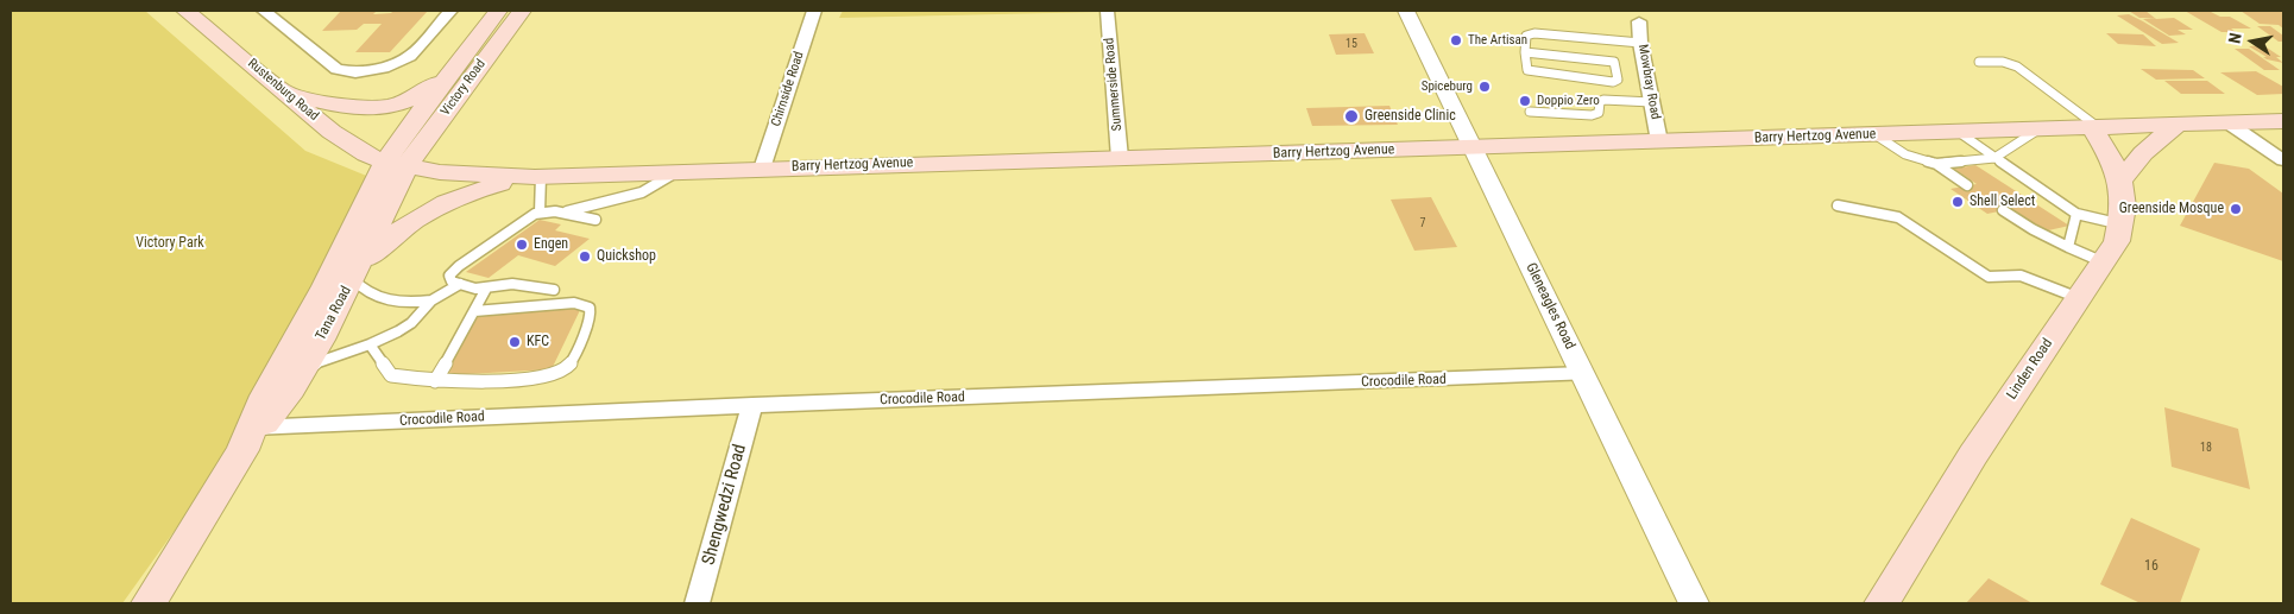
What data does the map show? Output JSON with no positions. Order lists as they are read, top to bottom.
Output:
{
  "streets": {
    "main road": [
      "Victory Road",
      "Rustenburg Road",
      "Barry Hertzog Avenue",
      "Tana Road",
      "Linden Road"
    ],
    "street": [
      "Mowbray Road",
      "Summerside Road",
      "Chirnside Road",
      "Gleneagles Road",
      "Crocodile Road",
      "Shengwedzi Road"
    ]
  },
  "crossings": [
    ["Mowbray Road", "Barry Hertzog Avenue"],
    ["Summerside Road", "Barry Hertzog Avenue"],
    ["Victory Road", "Rustenburg Road"],
    ["Victory Road", "Barry Hertzog Avenue"],
    ["Victory Road", "Tana Road"],
    ["Chirnside Road", "Barry Hertzog Avenue"],
    ["Rustenburg Road", "Barry Hertzog Avenue"],
    ["Rustenburg Road", "Tana Road"],
    ["Barry Hertzog Avenue", "Gleneagles Road"],
    ["Barry Hertzog Avenue", "Tana Road"],
    ["Barry Hertzog Avenue", "Linden Road"],
    ["Gleneagles Road", "Crocodile Road"],
    ["Tana Road", "Crocodile Road"],
    ["Crocodile Road", "Shengwedzi Road"]
  ],
  "parks": ["Victory Park"],
  "places": [
    "The Artisan",
    "Spiceburg",
    "Doppio Zero",
    "Greenside Clinic",
    "Shell Select",
    "Greenside Mosque",
    "Engen",
    "Quickshop",
    "KFC"
  ],
  "house_numbers": [
    "15",
    "7",
    "18",
    "16"
  ],
  "north": "left"
}
